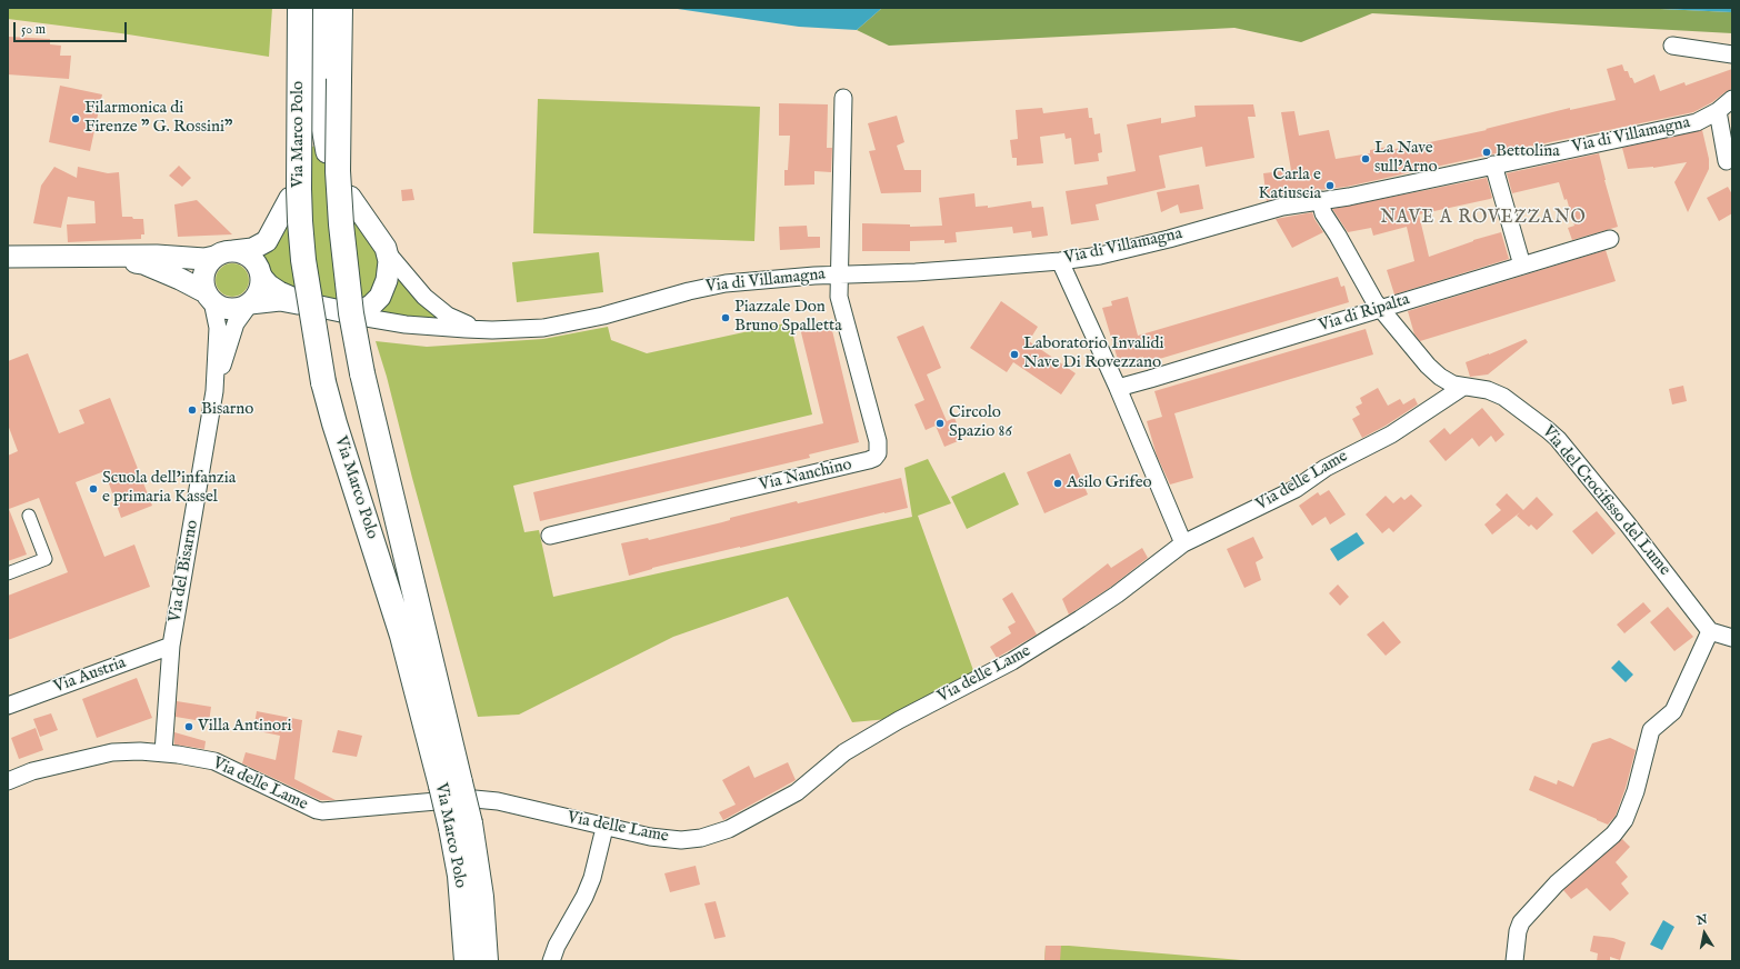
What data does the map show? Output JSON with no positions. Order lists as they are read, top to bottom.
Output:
{
  "streets": {
    "highway": ["Via Marco Polo"],
    "street": [
      "Via di Villamagna",
      "Via di Ripalta",
      "Via Nanchino",
      "Via delle Lame",
      "Via del Crocifisso del Lume",
      "Via del Bisarno",
      "Via Austria"
    ]
  },
  "crossings": [
    ["Via Marco Polo", "Via delle Lame"],
    ["Via di Villamagna", "Via Nanchino"],
    ["Via di Villamagna", "Via del Crocifisso del Lume"],
    ["Via di Ripalta", "Via del Crocifisso del Lume"],
    ["Via delle Lame", "Via del Crocifisso del Lume"],
    ["Via delle Lame", "Via del Bisarno"],
    ["Via del Bisarno", "Via Austria"]
  ],
  "districts": ["NAVE A ROVEZZANO"],
  "places": [
    "Filarmonica di Firenze \" G. Rossini\"",
    "Bettolina",
    "La Nave sull'Arno",
    "Carla e Katiuscia",
    "Piazzale Don Bruno Spalletta",
    "Laboratorio Invalidi Nave Di Rovezzano",
    "Bisarno",
    "Circolo Spazio 86",
    "Asilo Grifeo",
    "Scuola dell'infanzia e primaria Kassel",
    "Villa Antinori"
  ],
  "scale_bar": "50 m",
  "north": "top"
}
